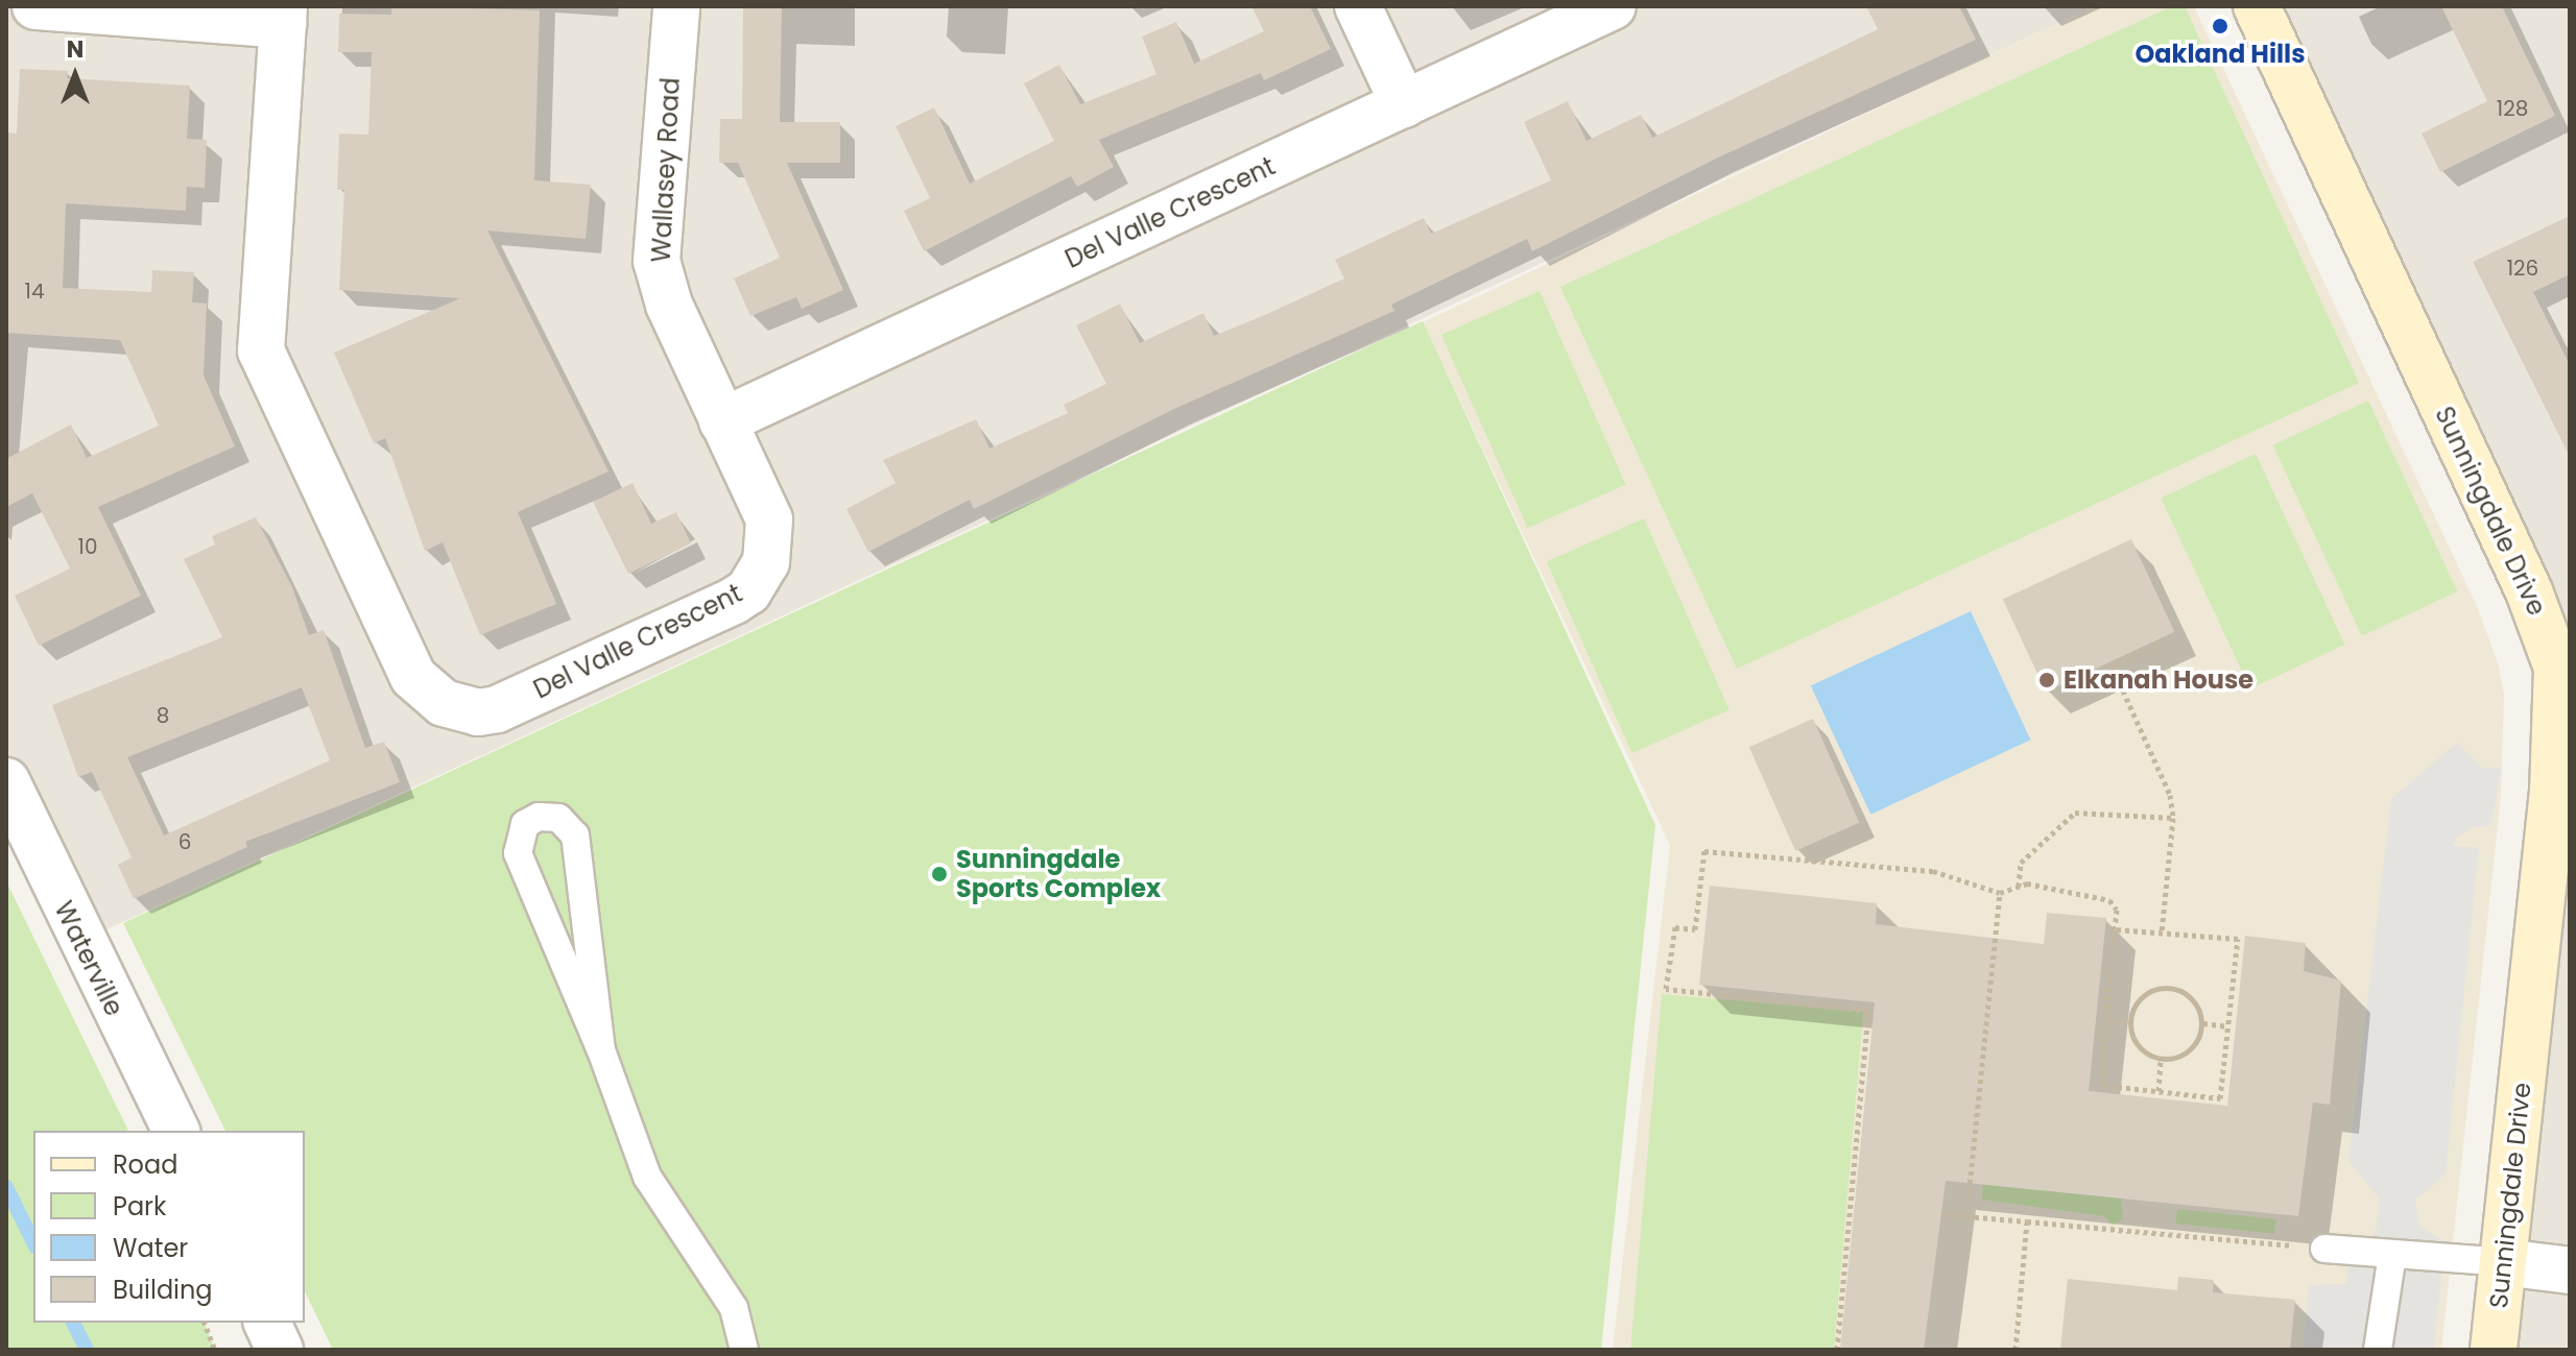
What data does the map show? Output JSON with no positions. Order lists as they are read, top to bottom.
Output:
{
  "streets": {
    "street": [
      "Wallasey Road",
      "Del Valle Crescent",
      "Sunningdale Drive",
      "Waterville"
    ]
  },
  "crossings": [
    ["Wallasey Road", "Del Valle Crescent"]
  ],
  "places": ["Oakland Hills", "Elkanah House", "Sunningdale Sports Complex"],
  "house_numbers": [
    "128",
    "126",
    "14",
    "10",
    "8",
    "6"
  ],
  "legend": [
    "Road",
    "Park",
    "Water",
    "Building"
  ],
  "north": "top"
}
